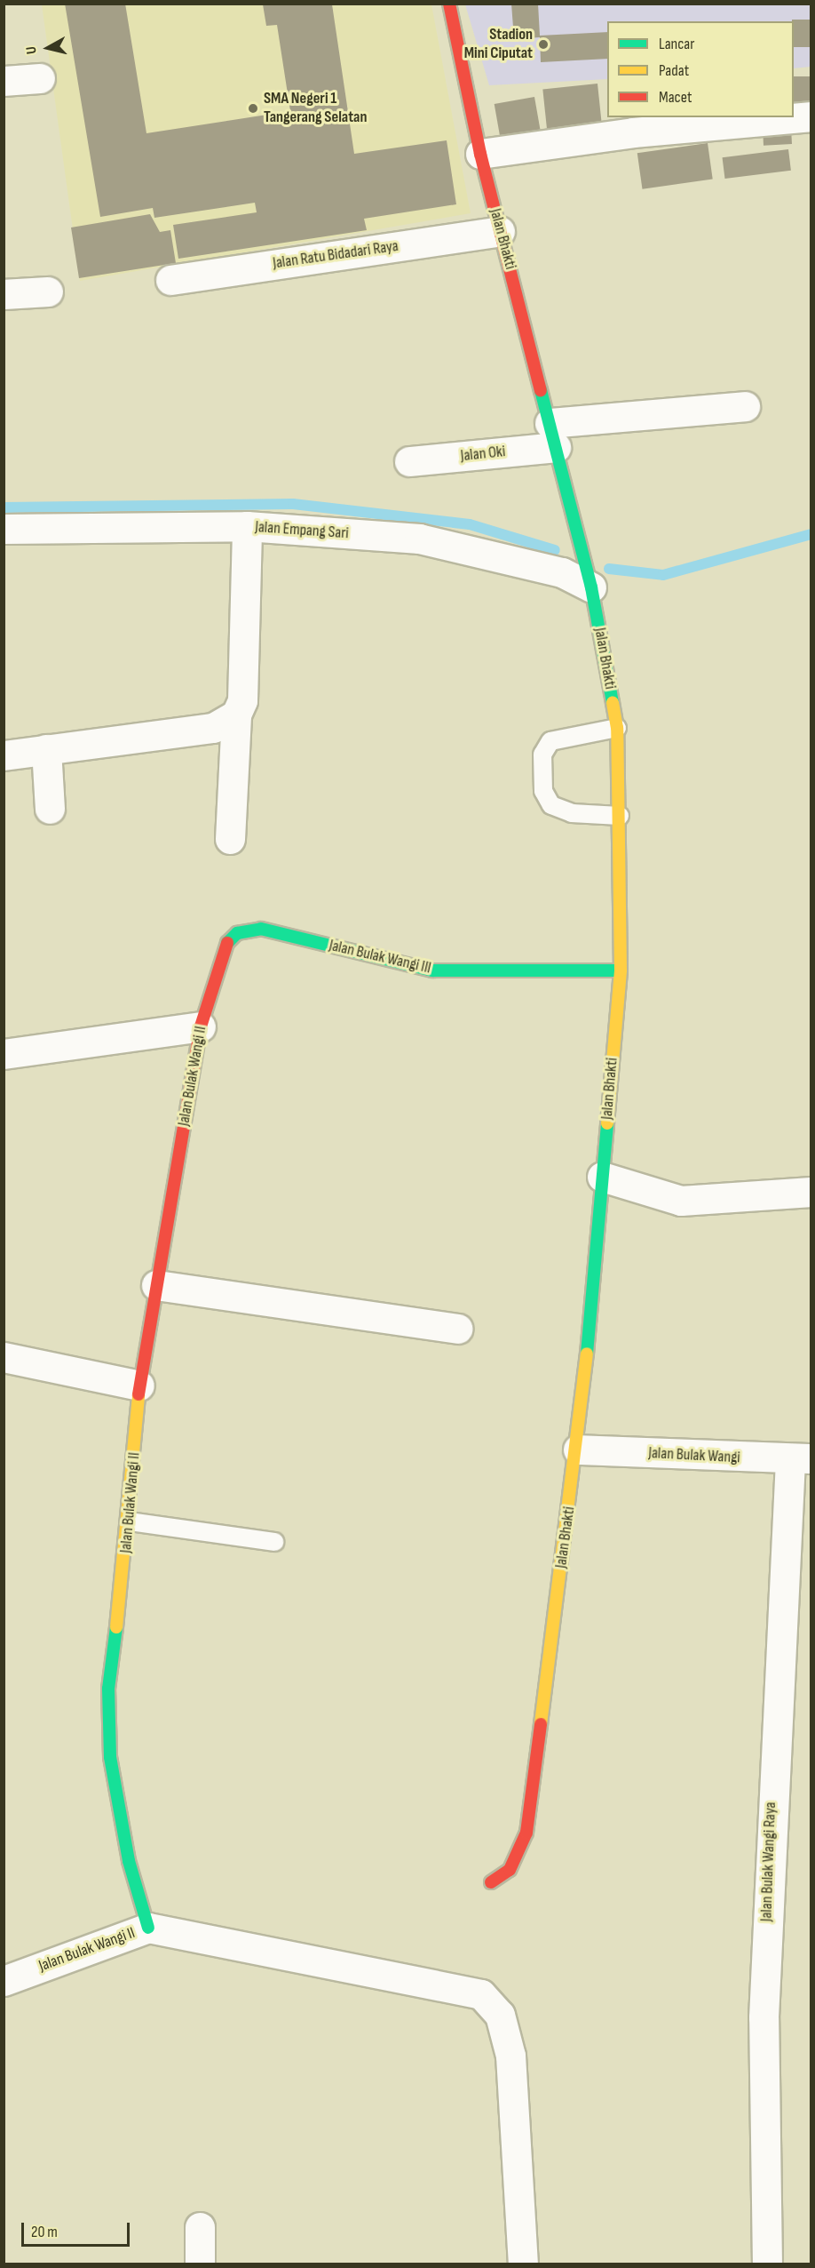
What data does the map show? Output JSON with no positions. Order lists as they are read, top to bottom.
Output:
{
  "streets": {
    "street": [
      "Jalan Bhakti",
      "Jalan Ratu Bidadari Raya",
      "Jalan Oki",
      "Jalan Empang Sari",
      "Jalan Bulak Wangi III",
      "Jalan Bulak Wangi II",
      "Jalan Bulak Wangi",
      "Jalan Bulak Wangi Raya"
    ]
  },
  "crossings": [
    ["Jalan Bhakti", "Jalan Ratu Bidadari Raya"],
    ["Jalan Bhakti", "Jalan Oki"],
    ["Jalan Bhakti", "Jalan Empang Sari"],
    ["Jalan Bhakti", "Jalan Bulak Wangi III"],
    ["Jalan Bhakti", "Jalan Bulak Wangi"],
    ["Jalan Bulak Wangi III", "Jalan Bulak Wangi II"],
    ["Jalan Bulak Wangi", "Jalan Bulak Wangi Raya"]
  ],
  "places": ["Stadion Mini Ciputat", "SMA Negeri 1 Tangerang Selatan"],
  "legend": ["Lancar", "Padat", "Macet"],
  "scale_bar": "20 m",
  "north": "left"
}
